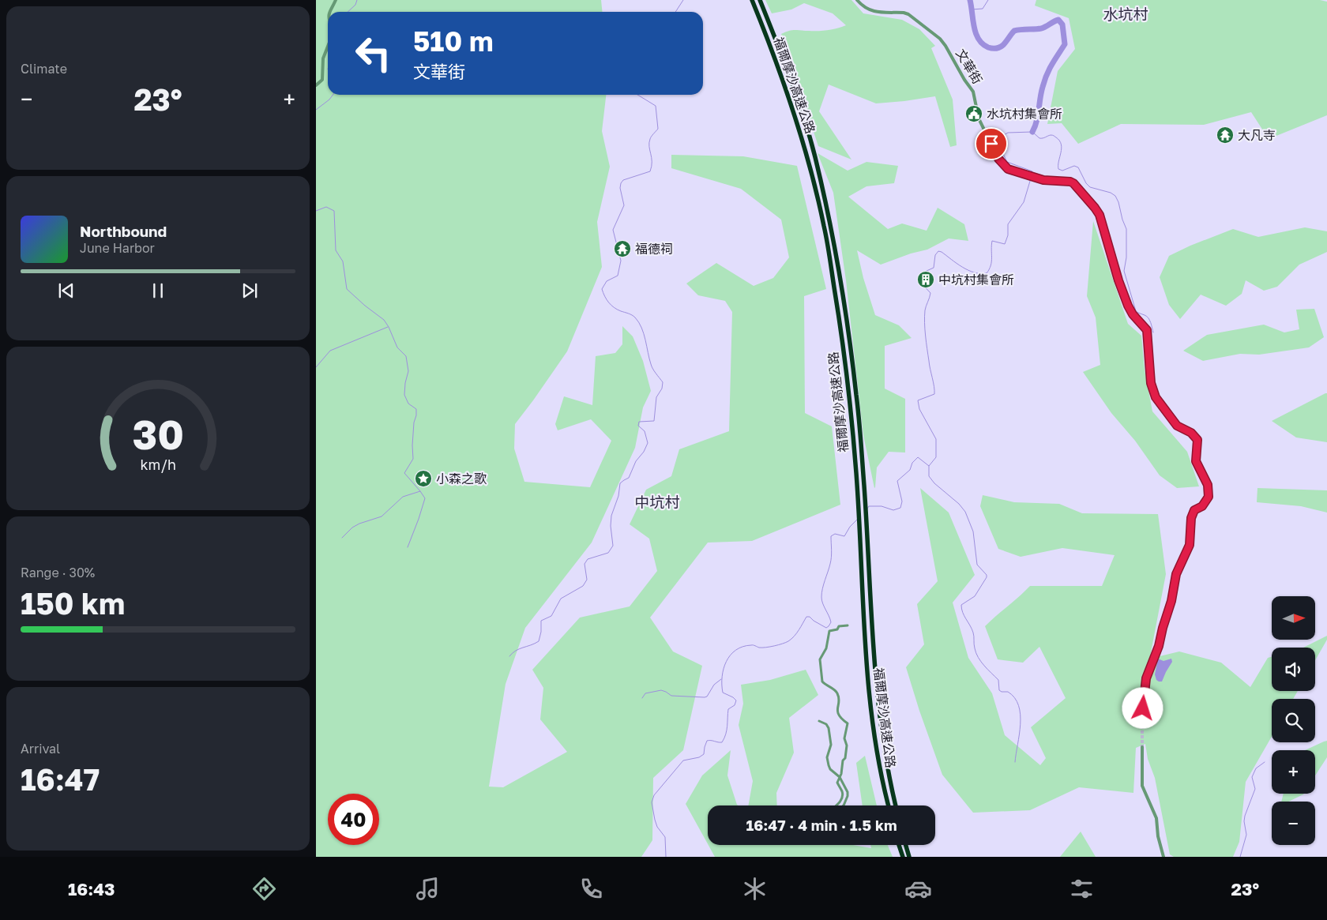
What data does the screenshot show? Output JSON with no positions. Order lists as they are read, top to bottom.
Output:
{
  "streets": {
    "highway": ["福爾摩沙高速公路"],
    "street": ["文華街"]
  },
  "districts": ["水坑村", "中坑村"],
  "places": {
    "public building": ["水坑村集會所"],
    "temple": ["大凡寺", "福德祠"],
    "building": ["中坑村集會所"],
    "place": ["小森之歌"]
  },
  "north": "right",
  "page": {
    "tile": [
      "Climate",
      ["Range · 30%", "150 km"],
      ["Arrival", "16:47"]
    ],
    "turn": ["510 m", "文華街"],
    "heat": ["−", "23°", "+"],
    "song": ["Northbound", "June Harbor"],
    "map_buttons": ["+", "−"],
    "limit": "40",
    "trip": "16:47 · 4 min · 1.5 km",
    "tabs": ["16:43", "23°"],
    "gauge": ["30", "km/h"]
  }
}
